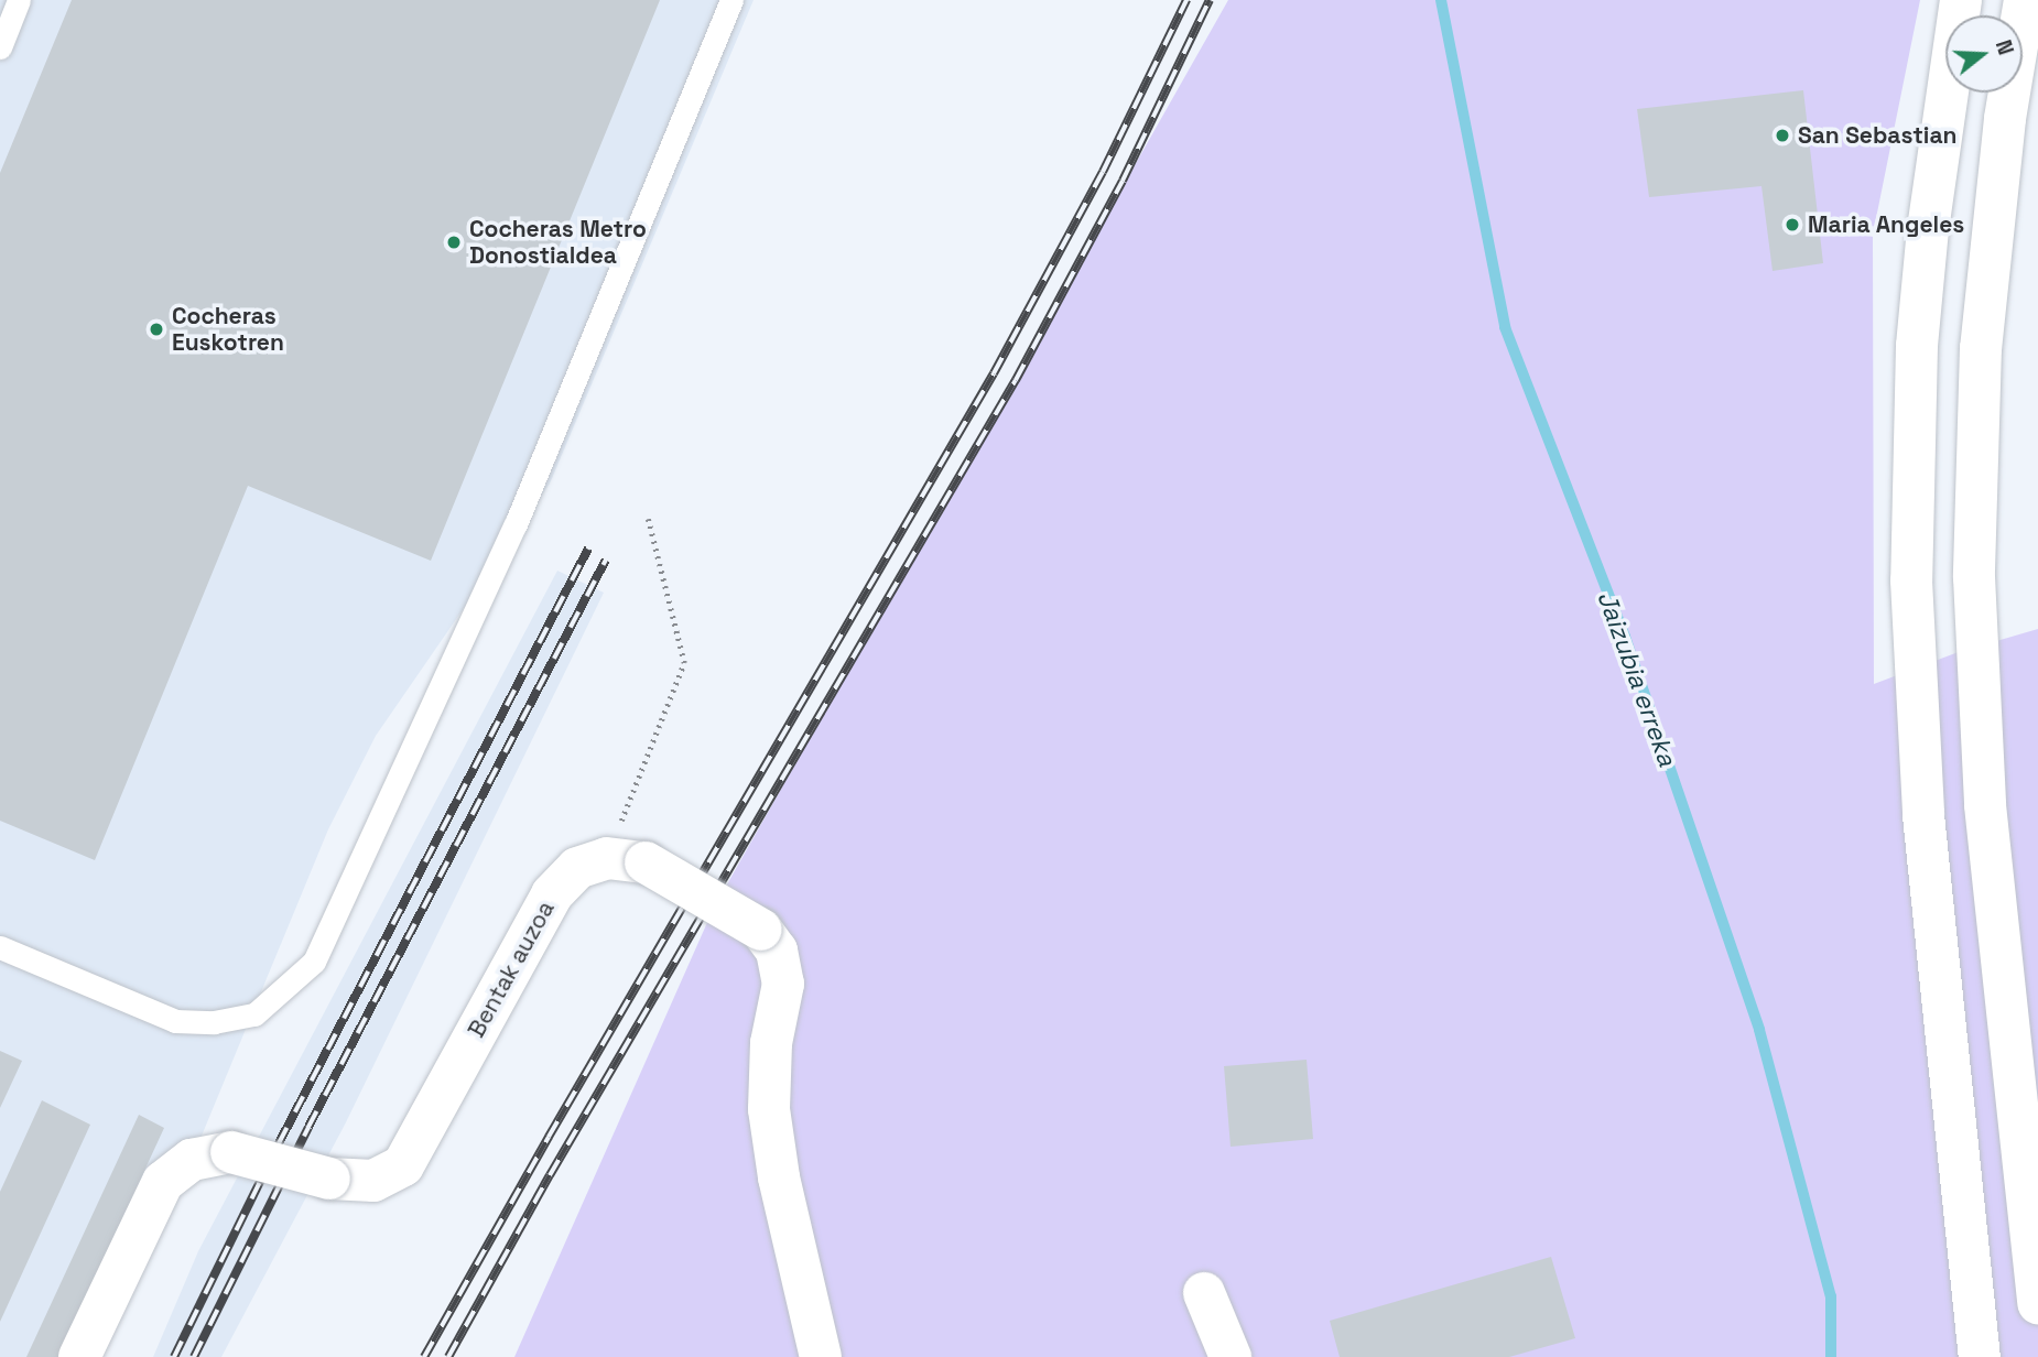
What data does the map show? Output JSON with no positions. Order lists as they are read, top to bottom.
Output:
{
  "streets": {
    "main road": ["Bentak auzoa"]
  },
  "water": ["Jaizubia erreka"],
  "places": [
    "San Sebastian",
    "Maria Angeles",
    "Cocheras Metro Donostialdea",
    "Cocheras Euskotren"
  ],
  "north": "right"
}
